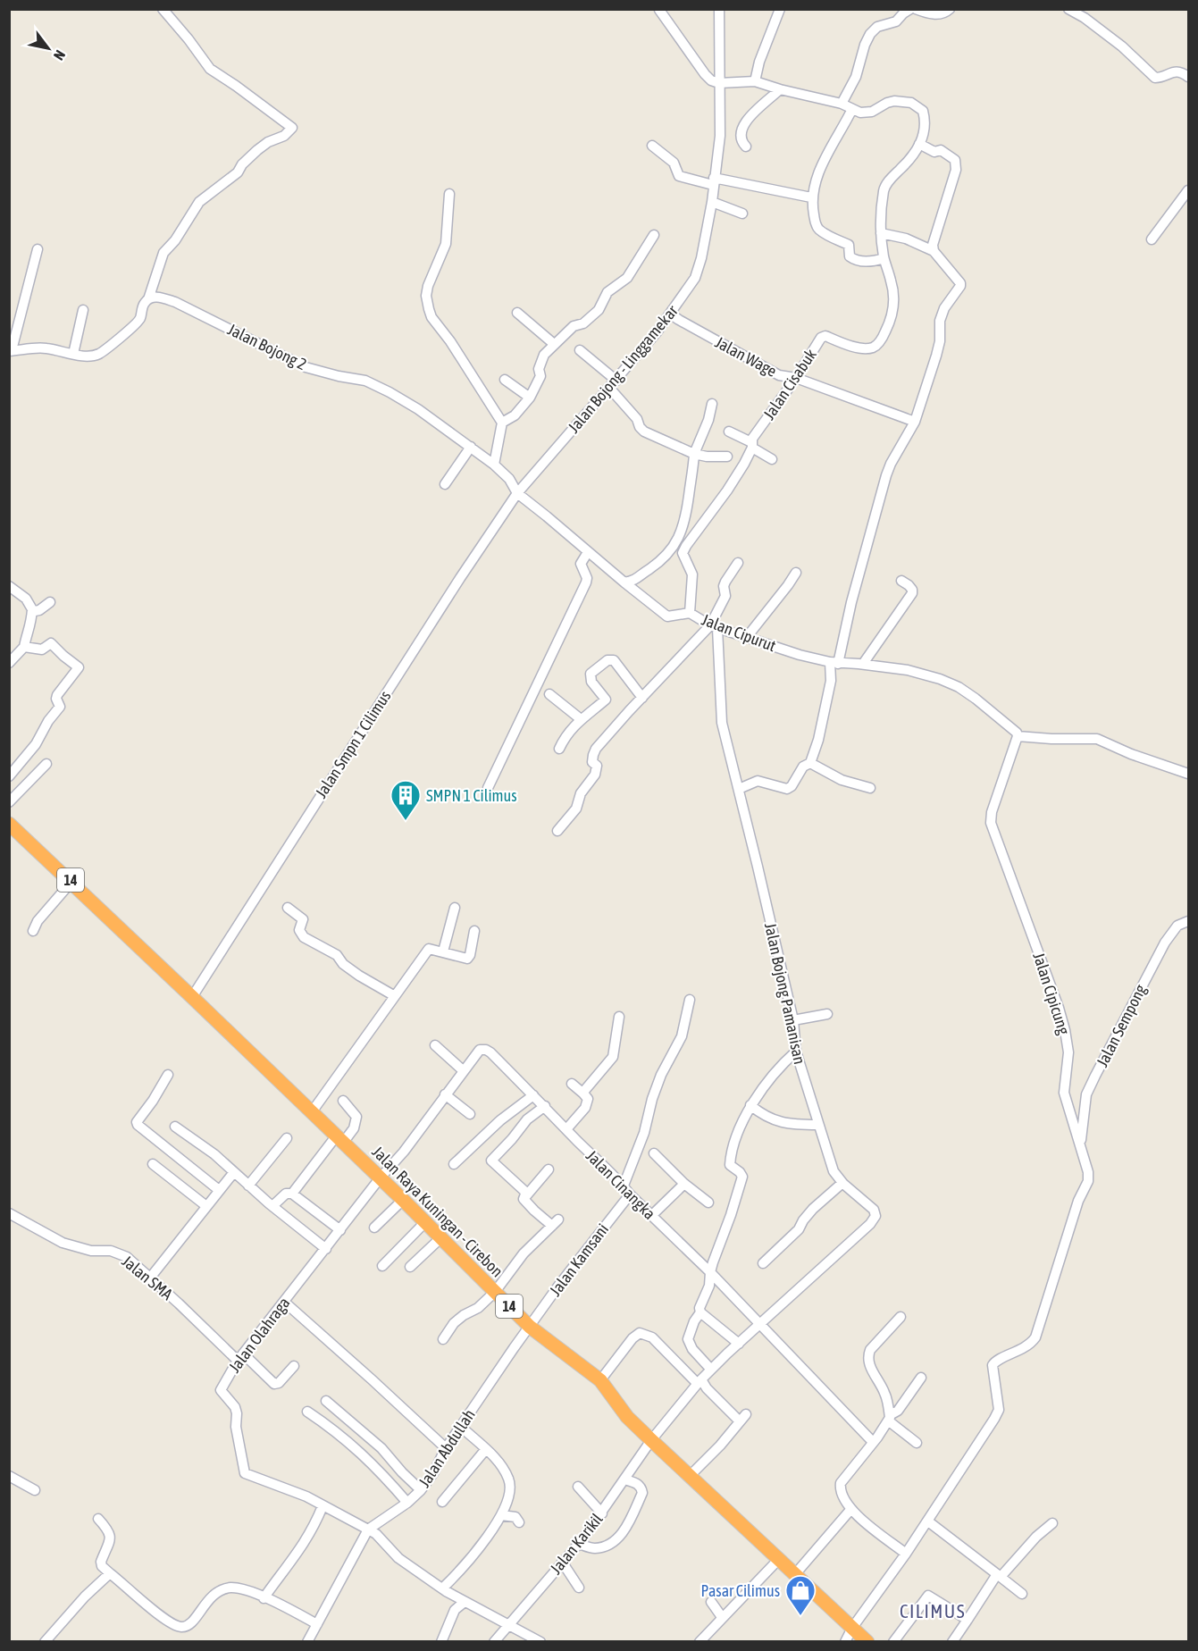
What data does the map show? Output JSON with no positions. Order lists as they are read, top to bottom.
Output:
{
  "streets": {
    "highway": ["14", "Jalan Raya Kuningan - Cirebon"],
    "street": [
      "Jalan Bojong 2",
      "Jalan Wage",
      "Jalan Bojong - Linggamekar",
      "Jalan Cisabuk",
      "Jalan Cipurut",
      "Jalan Smpn 1 Cilimus",
      "Jalan Bojong Pamanisan",
      "Jalan Cipicung",
      "Jalan Sempong",
      "Jalan Cinangka",
      "Jalan Kamsani",
      "Jalan SMA",
      "Jalan Olahraga",
      "Jalan Abdullah",
      "Jalan Karikil"
    ]
  },
  "crossings": [
    ["Jalan Bojong 2", "Jalan Bojong - Linggamekar"],
    ["Jalan Bojong 2", "Jalan Cipurut"],
    ["Jalan Bojong 2", "Jalan Smpn 1 Cilimus"],
    ["Jalan Wage", "Jalan Bojong - Linggamekar"],
    ["Jalan Wage", "Jalan Cisabuk"],
    ["Jalan Bojong - Linggamekar", "Jalan Cipurut"],
    ["Jalan Bojong - Linggamekar", "Jalan Smpn 1 Cilimus"],
    ["Jalan Cisabuk", "Jalan Cipurut"],
    ["Jalan Cipurut", "Jalan Smpn 1 Cilimus"],
    ["Jalan Cipurut", "Jalan Bojong Pamanisan"],
    ["Jalan Cipurut", "Jalan Cipicung"],
    ["Jalan Smpn 1 Cilimus", "Jalan Raya Kuningan - Cirebon"],
    ["Jalan Bojong Pamanisan", "Jalan Cinangka"],
    ["Jalan Bojong Pamanisan", "Jalan Raya Kuningan - Cirebon"],
    ["Jalan Bojong Pamanisan", "Jalan Karikil"],
    ["Jalan Cipicung", "Jalan Sempong"],
    ["Jalan Cinangka", "Jalan Raya Kuningan - Cirebon"],
    ["Jalan Cinangka", "Jalan Kamsani"],
    ["Jalan Cinangka", "Jalan Olahraga"],
    ["Jalan Raya Kuningan - Cirebon", "Jalan Kamsani"],
    ["Jalan Raya Kuningan - Cirebon", "Jalan Olahraga"],
    ["Jalan Raya Kuningan - Cirebon", "Jalan Abdullah"],
    ["Jalan Raya Kuningan - Cirebon", "Jalan Karikil"],
    ["Jalan Kamsani", "Jalan Abdullah"],
    ["Jalan SMA", "Jalan Olahraga"],
    ["Jalan Olahraga", "Jalan Abdullah"],
    ["Jalan Olahraga", "Jalan Karikil"]
  ],
  "districts": ["CILIMUS"],
  "places": {
    "building": ["SMPN 1 Cilimus"],
    "shop": ["Pasar Cilimus"]
  },
  "north": "bottom right"
}
